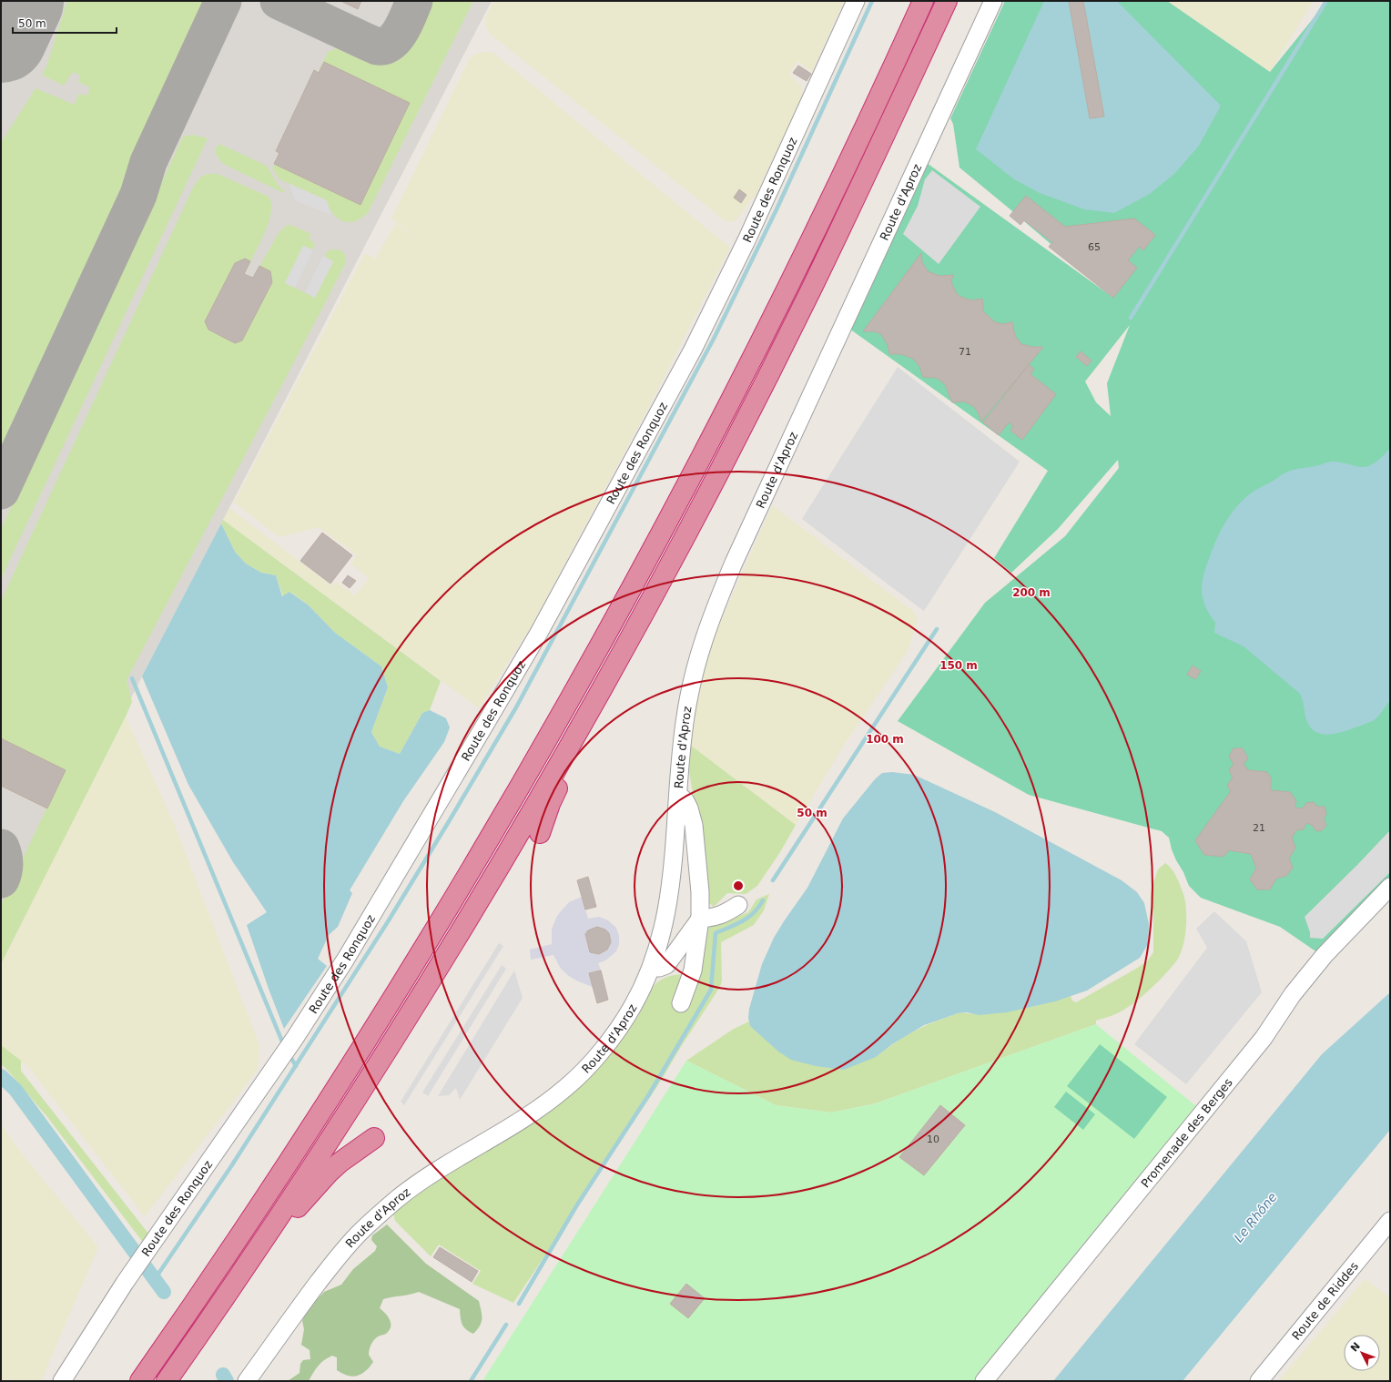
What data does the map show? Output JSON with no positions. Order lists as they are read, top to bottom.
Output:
{
  "streets": {
    "street": [
      "Route des Ronquoz",
      "Route d'Aproz",
      "Promenade des Berges",
      "Route de Riddes"
    ]
  },
  "water": ["Le Rhône"],
  "house_numbers": [
    "65",
    "71",
    "21",
    "10"
  ],
  "scale_bar": "50 m",
  "north": "top left",
  "rings": [
    "200 m",
    "150 m",
    "100 m",
    "50 m"
  ]
}
